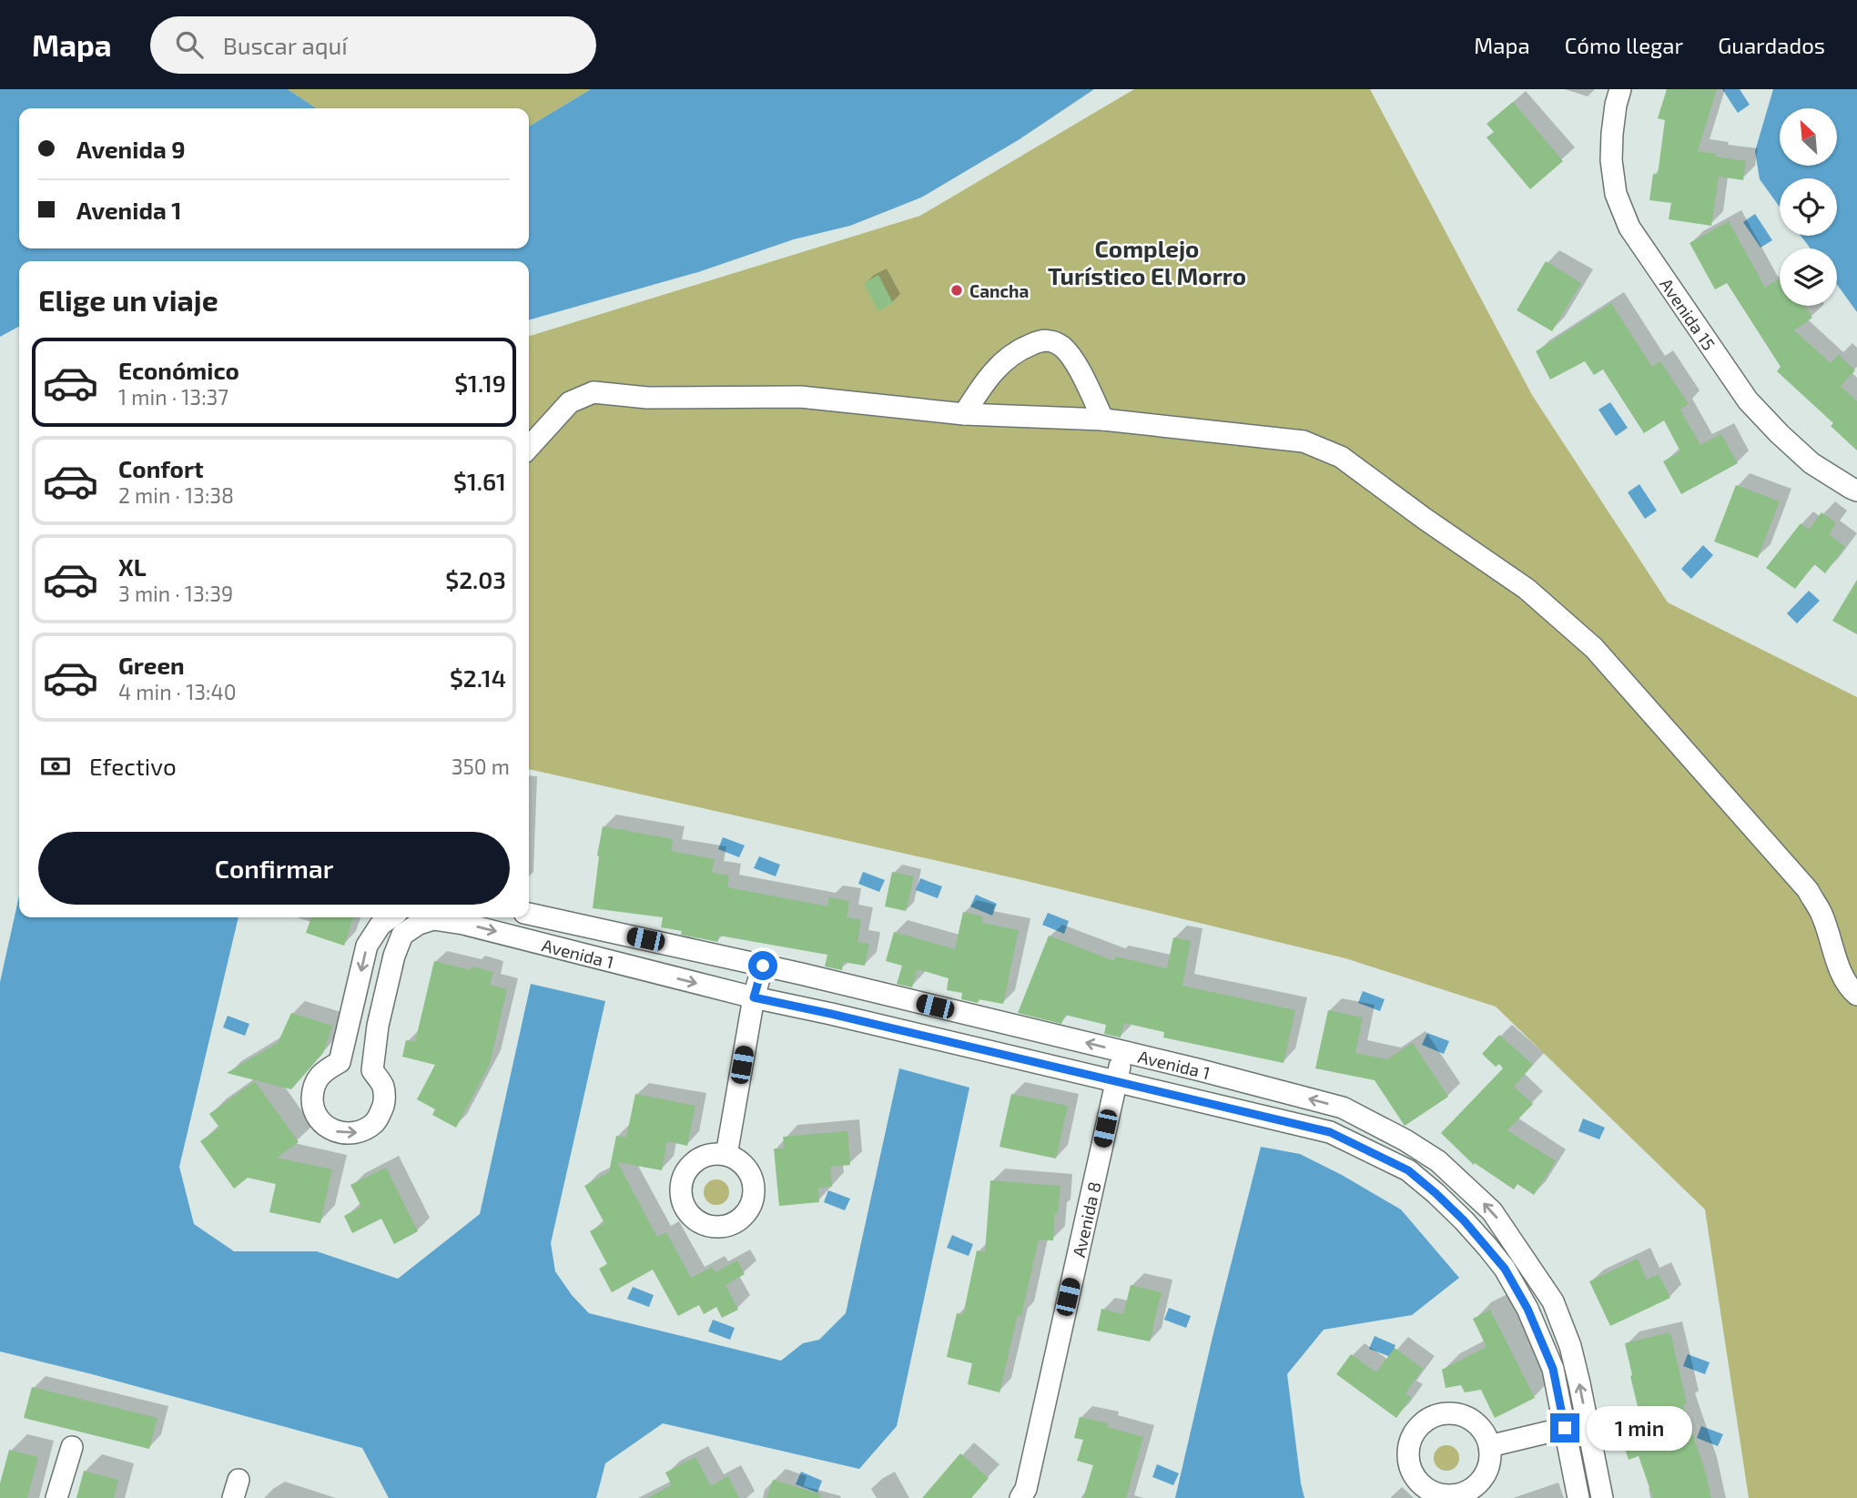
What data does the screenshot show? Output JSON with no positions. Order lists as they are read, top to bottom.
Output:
{
  "streets": {
    "street": ["Avenida 15", "Avenida 1", "Avenida 8"]
  },
  "crossings": [
    ["Avenida 1", "Avenida 8"]
  ],
  "districts": ["Complejo Turístico El Morro"],
  "places": ["Cancha"],
  "north": "top left",
  "page": {
    "header": "Mapa",
    "search": "Buscar aquí",
    "nav": ["Mapa", "Cómo llegar", "Guardados"],
    "banner": ["Avenida 9", "Avenida 1"],
    "heading": "Elige un viaje",
    "list": [
      {
        "name": "Económico",
        "note": "1 min · 13:37",
        "value": "$1.19"
      },
      {
        "name": "Confort",
        "note": "2 min · 13:38",
        "value": "$1.61"
      },
      {
        "name": "XL",
        "note": "3 min · 13:39",
        "value": "$2.03"
      },
      {
        "name": "Green",
        "note": "4 min · 13:40",
        "value": "$2.14"
      }
    ],
    "pay": ["Efectivo", "350 m"],
    "buttons": "Confirmar",
    "bubble": "1 min"
  }
}
